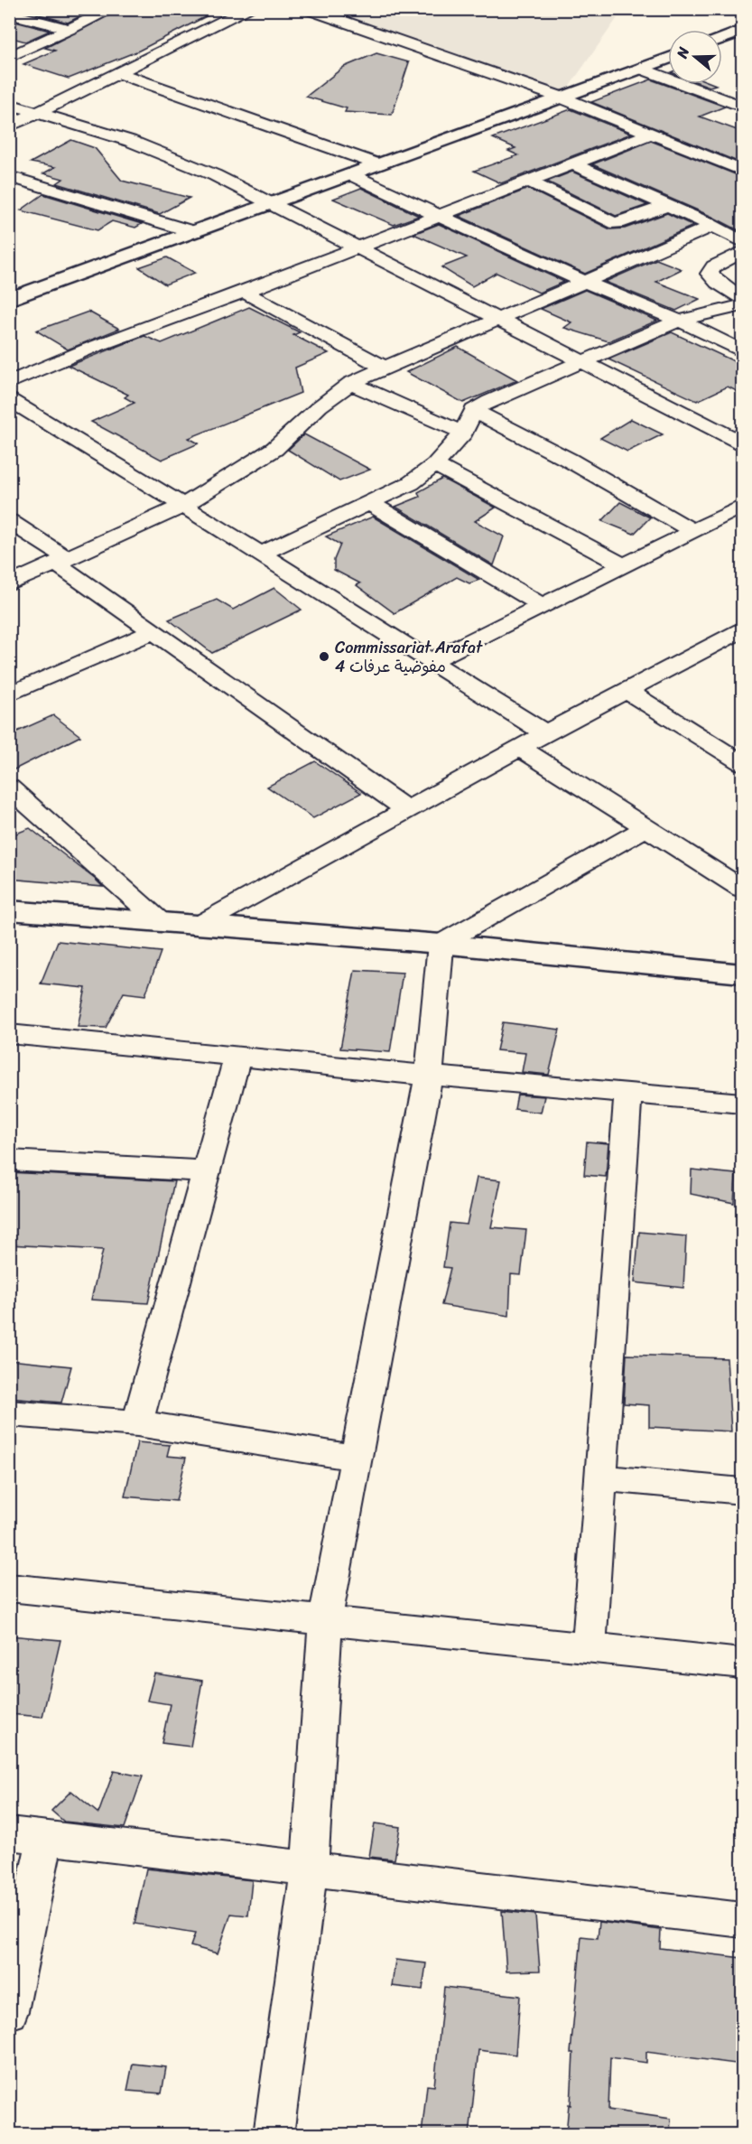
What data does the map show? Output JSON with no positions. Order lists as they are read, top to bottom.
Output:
{
  "places": ["Commissariat Arafat 4 مفوضية عرفات"],
  "north": "left"
}
